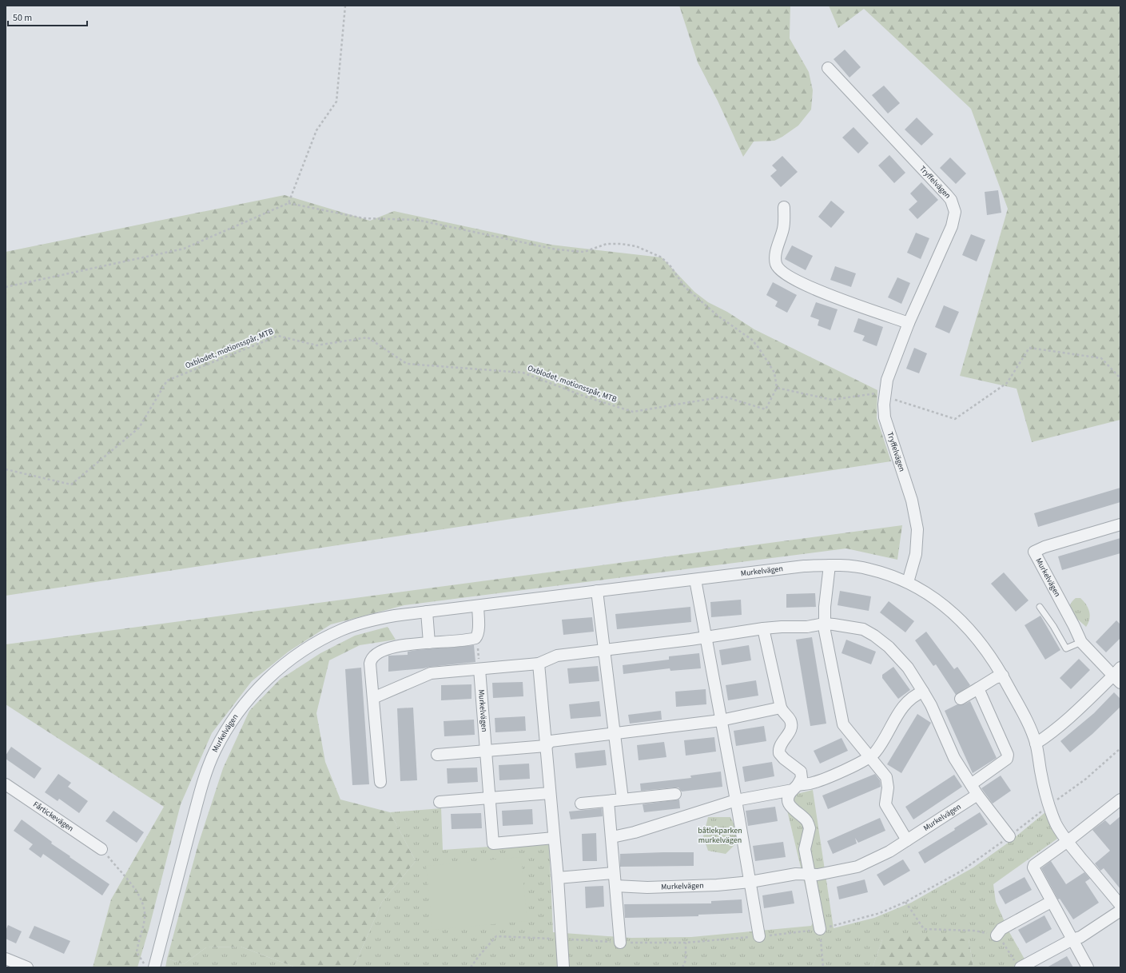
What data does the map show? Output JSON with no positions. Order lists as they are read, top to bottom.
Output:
{
  "streets": {
    "street": ["Tryffelvägen", "Murkelvägen", "Fårtickevägen"],
    "path": ["Oxblodet, motionsspår, MTB"]
  },
  "crossings": [
    ["Tryffelvägen", "Murkelvägen"]
  ],
  "parks": ["båtlekparken murkelvägen"],
  "scale_bar": "50 m"
}
